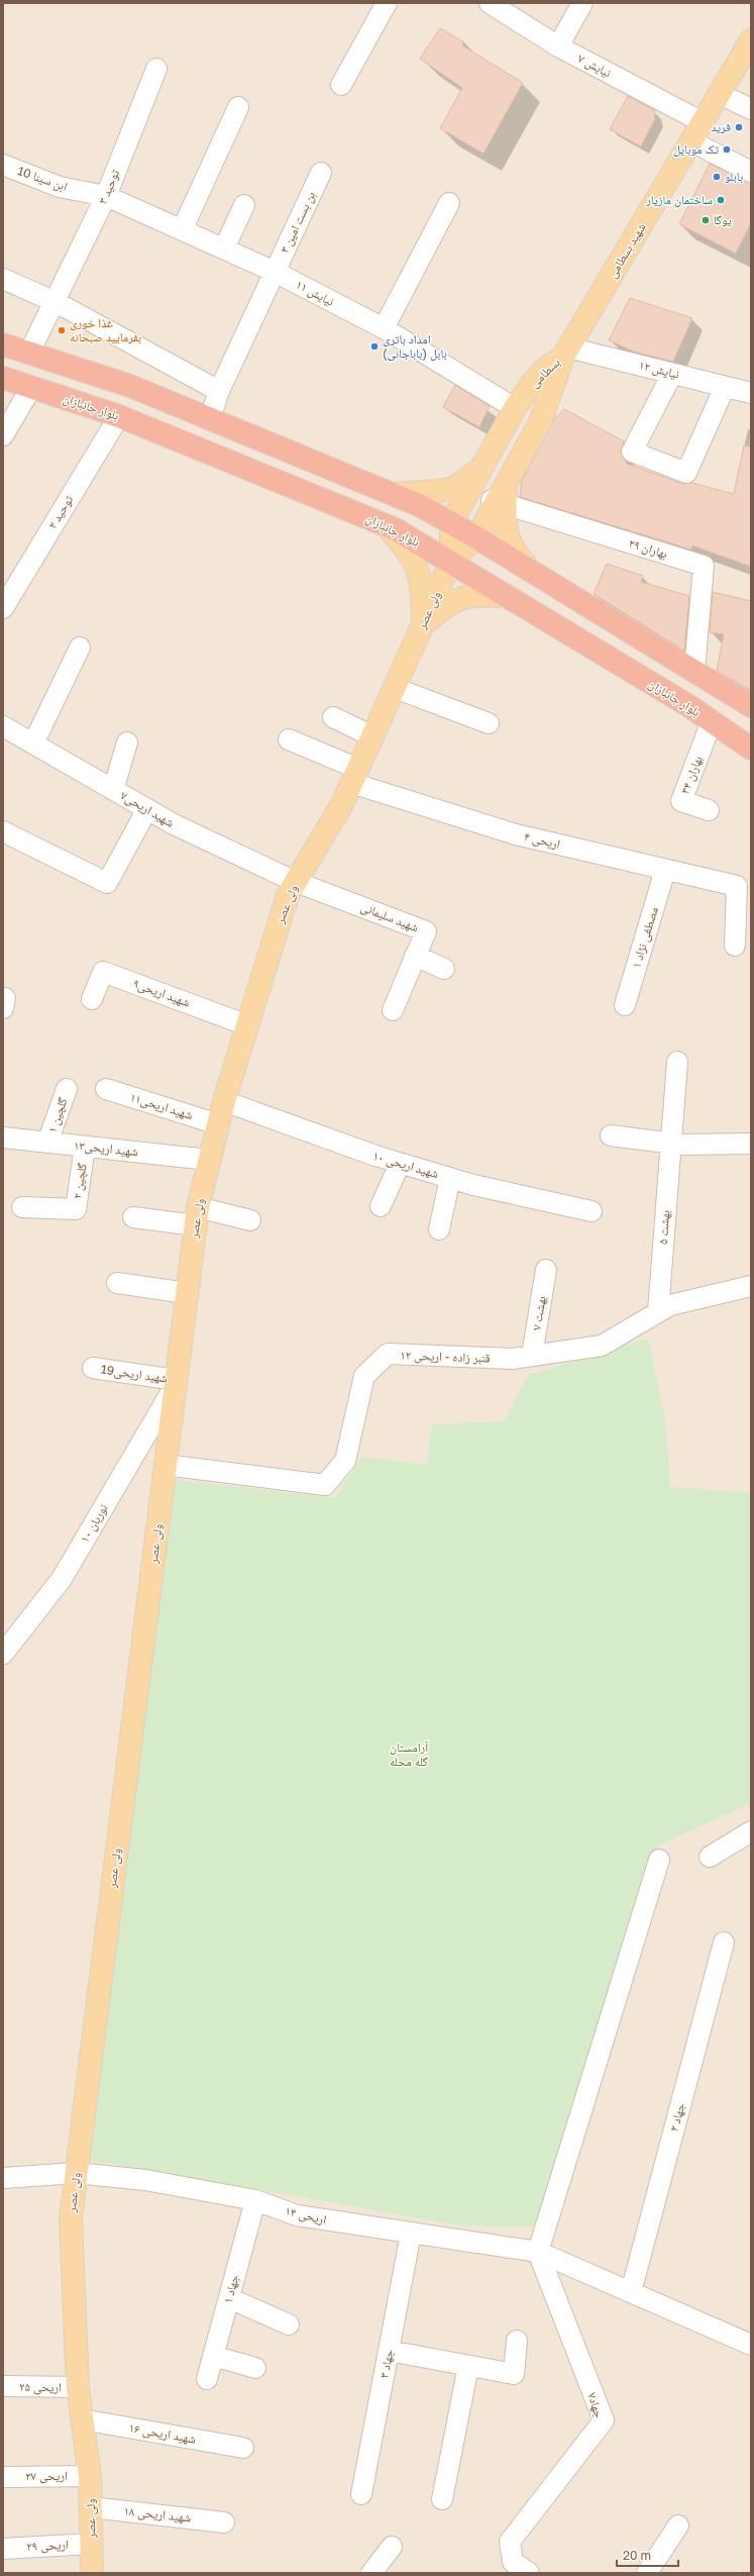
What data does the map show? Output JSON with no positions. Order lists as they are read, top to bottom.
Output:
{
  "streets": {
    "highway": ["بلوار جانبازان"],
    "main road": ["شهید بسطامی", "بسطامی", "ولی عصر"],
    "street": [
      "نیایش ۷",
      "ابن سینا 10",
      "توحید ۳",
      "بن بست امین ۳",
      "نیایش ۱۱",
      "نیایش ۱۲",
      "توحید ۲",
      "بهاران ۲۹",
      "بهاران ۳۴",
      "شهید اریحی۷",
      "اریحی ۴",
      "شهید سلیمانی",
      "مصطفی نژاد ۱",
      "شهید اریحی۹",
      "شهید اریحی۱۱",
      "گلچین ۱",
      "شهید اریحی۱۳",
      "شهید اریحی ۱۰",
      "گلچین ۲",
      "بهشت ۵",
      "بهشت ۷",
      "قنبر زاده - اریحی ۱۲",
      "شهید اریحی19",
      "نوریان ۱۰",
      "جهاد ۲",
      "اریحی ۱۴",
      "جهاد ۱",
      "جهاد ۳",
      "اریحی ۲۵",
      "جهاد۷",
      "شهید اریحی ۱۶",
      "اریحی ۲۷",
      "شهید اریحی ۱۸",
      "اریحی ۲۹"
    ]
  },
  "crossings": [
    ["نیایش ۷", "شهید بسطامی"],
    ["ابن سینا 10", "توحید ۳"],
    ["ابن سینا 10", "نیایش ۱۱"],
    ["توحید ۳", "نیایش ۱۱"],
    ["بن بست امین ۳", "نیایش ۱۱"],
    ["شهید بسطامی", "نیایش ۱۲"],
    ["شهید بسطامی", "بسطامی"],
    ["نیایش ۱۱", "بسطامی"],
    ["نیایش ۱۲", "بسطامی"],
    ["بسطامی", "بلوار جانبازان"],
    ["بسطامی", "بهاران ۲۹"],
    ["بسطامی", "ولی عصر"],
    ["بلوار جانبازان", "توحید ۲"],
    ["بلوار جانبازان", "ولی عصر"],
    ["بلوار جانبازان", "بهاران ۳۴"],
    ["ولی عصر", "شهید اریحی۷"],
    ["ولی عصر", "اریحی ۴"],
    ["ولی عصر", "شهید سلیمانی"],
    ["ولی عصر", "شهید اریحی۹"],
    ["ولی عصر", "شهید اریحی۱۱"],
    ["ولی عصر", "شهید اریحی۱۳"],
    ["ولی عصر", "شهید اریحی ۱۰"],
    ["ولی عصر", "قنبر زاده - اریحی ۱۲"],
    ["ولی عصر", "شهید اریحی19"],
    ["ولی عصر", "نوریان ۱۰"],
    ["ولی عصر", "اریحی ۱۴"],
    ["ولی عصر", "اریحی ۲۵"],
    ["ولی عصر", "شهید اریحی ۱۶"],
    ["ولی عصر", "اریحی ۲۷"],
    ["ولی عصر", "شهید اریحی ۱۸"],
    ["ولی عصر", "اریحی ۲۹"],
    ["شهید اریحی۷", "شهید سلیمانی"],
    ["اریحی ۴", "مصطفی نژاد ۱"],
    ["گلچین ۱", "شهید اریحی۱۳"],
    ["شهید اریحی۱۳", "گلچین ۲"],
    ["بهشت ۵", "قنبر زاده - اریحی ۱۲"],
    ["بهشت ۷", "قنبر زاده - اریحی ۱۲"],
    ["شهید اریحی19", "نوریان ۱۰"],
    ["جهاد ۲", "اریحی ۱۴"],
    ["اریحی ۱۴", "جهاد ۱"],
    ["اریحی ۱۴", "جهاد ۳"],
    ["اریحی ۱۴", "جهاد۷"]
  ],
  "parks": ["آرامستان گله محله"],
  "places": [
    "فرید",
    "تک موبایل",
    "بابلو",
    "ساختمان مازیار",
    "یوگا",
    "غذا خوری بفرمایید صبحانه",
    "امداد باتری بابل (باباجانی)"
  ],
  "scale_bar": "20 m"
}
